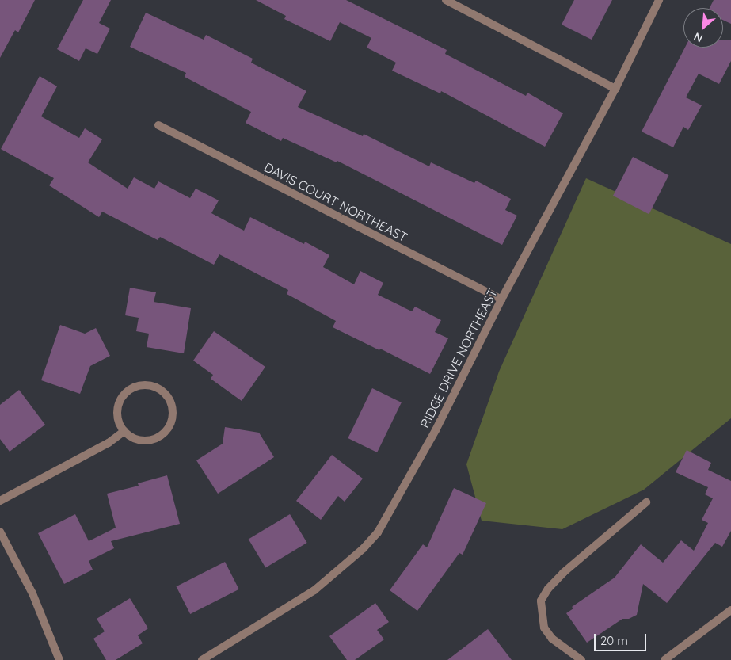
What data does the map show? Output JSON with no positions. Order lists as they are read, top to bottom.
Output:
{
  "streets": {
    "street": ["DAVIS COURT NORTHEAST", "RIDGE DRIVE NORTHEAST"]
  },
  "crossings": [
    ["DAVIS COURT NORTHEAST", "RIDGE DRIVE NORTHEAST"]
  ],
  "scale_bar": "20 m",
  "north": "bottom left"
}
